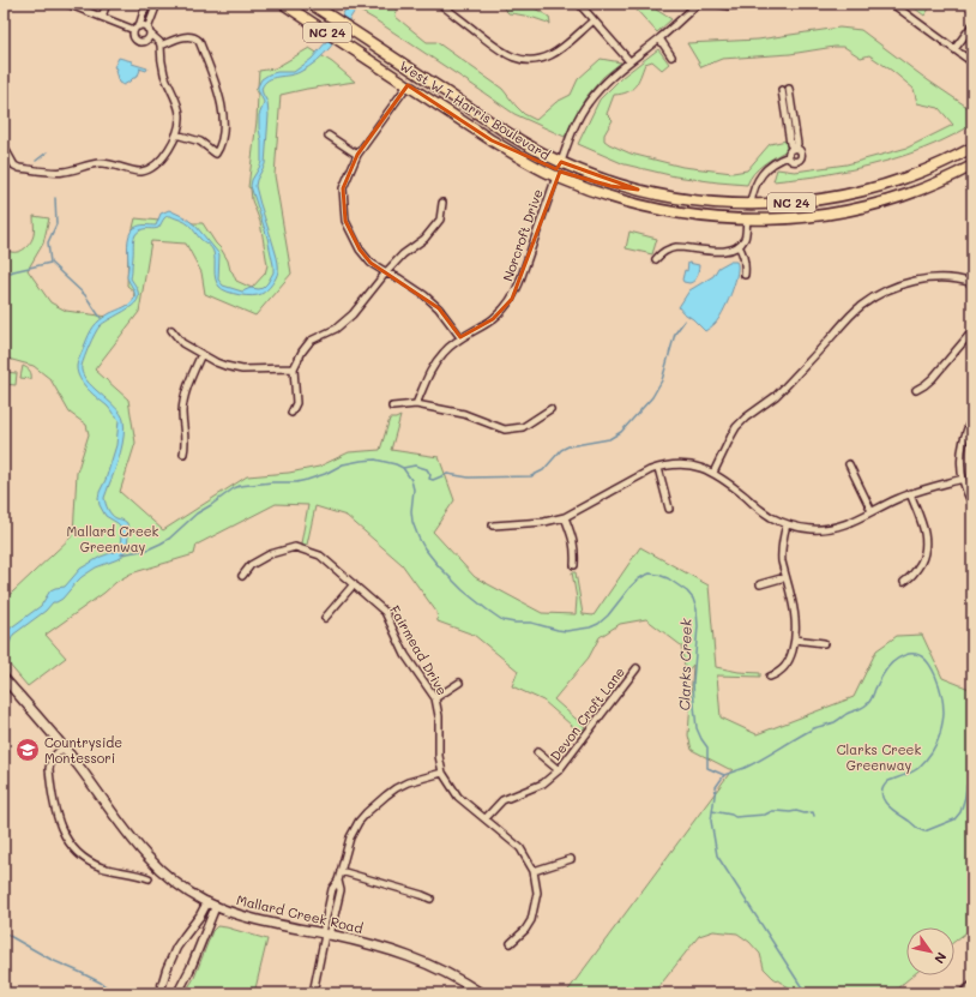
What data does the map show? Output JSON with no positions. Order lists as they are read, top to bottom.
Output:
{
  "streets": {
    "main road": ["NC 24", "West W T Harris Boulevard", "Mallard Creek Road"],
    "street": ["Norcroft Drive", "Fairmead Drive", "Devon Croft Lane"]
  },
  "crossings": [
    ["West W T Harris Boulevard", "Norcroft Drive"],
    ["Fairmead Drive", "Devon Croft Lane"]
  ],
  "water": ["Clarks Creek"],
  "parks": ["Mallard Creek Greenway", "Clarks Creek Greenway"],
  "places": {
    "school or university": ["Countryside Montessori"]
  },
  "north": "bottom right"
}
